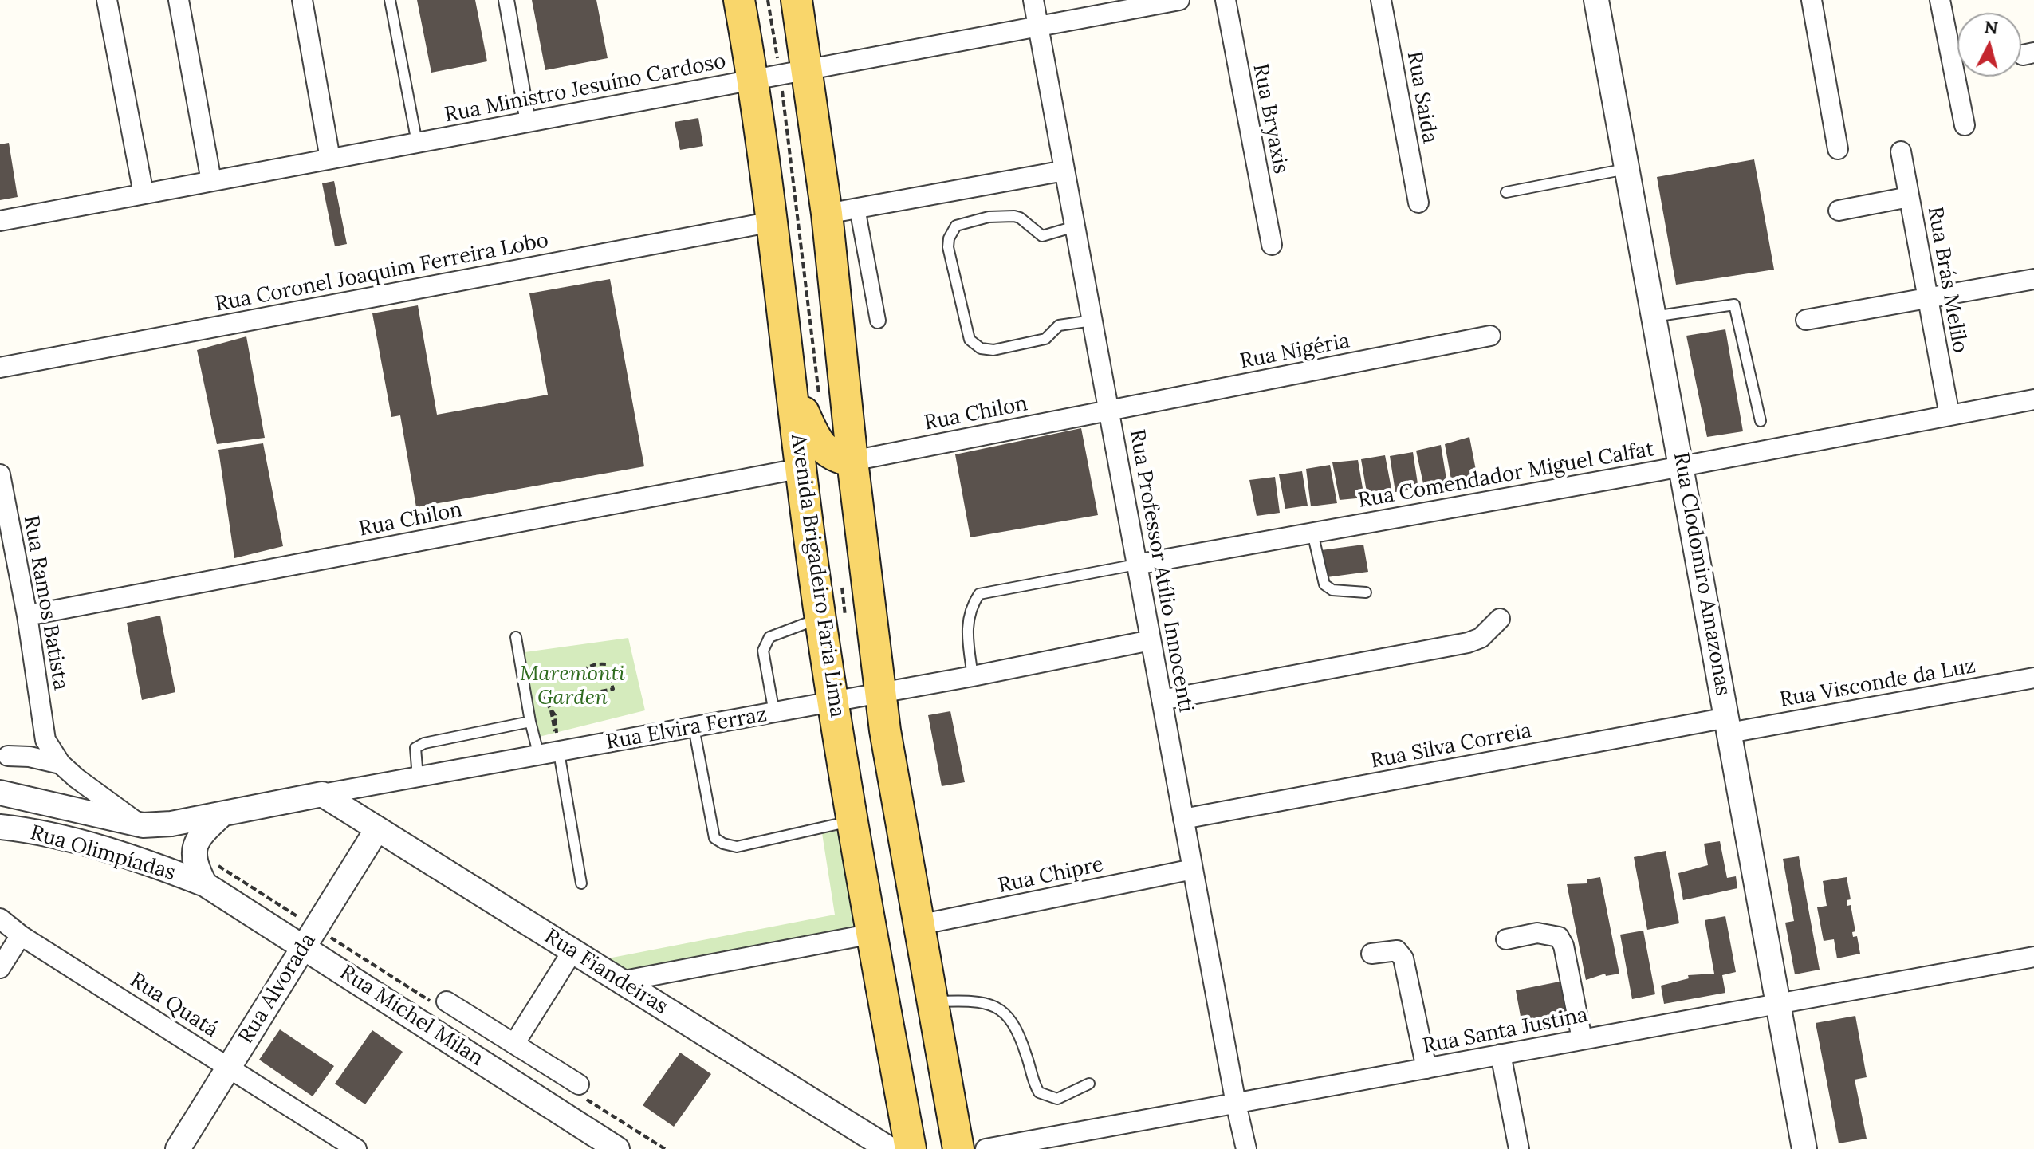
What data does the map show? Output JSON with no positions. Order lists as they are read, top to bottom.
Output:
{
  "streets": {
    "main road": ["Avenida Brigadeiro Faria Lima"],
    "street": [
      "Rua Ministro Jesuíno Cardoso",
      "Rua Saida",
      "Rua Bryaxis",
      "Rua Coronel Joaquim Ferreira Lobo",
      "Rua Brás Melilo",
      "Rua Nigéria",
      "Rua Chilon",
      "Rua Comendador Miguel Calfat",
      "Rua Professor Atílio Innocenti",
      "Rua Clodomiro Amazonas",
      "Rua Ramos Batista",
      "Rua Visconde da Luz",
      "Rua Elvira Ferraz",
      "Rua Silva Correia",
      "Rua Olimpíadas",
      "Rua Chipre",
      "Rua Fiandeiras",
      "Rua Alvorada",
      "Rua Quatá",
      "Rua Michel Milan",
      "Rua Santa Justina"
    ]
  },
  "crossings": [
    ["Rua Ministro Jesuíno Cardoso", "Rua Professor Atílio Innocenti"],
    ["Rua Ministro Jesuíno Cardoso", "Avenida Brigadeiro Faria Lima"],
    ["Rua Coronel Joaquim Ferreira Lobo", "Avenida Brigadeiro Faria Lima"],
    ["Rua Brás Melilo", "Rua Comendador Miguel Calfat"],
    ["Rua Nigéria", "Rua Chilon"],
    ["Rua Nigéria", "Rua Professor Atílio Innocenti"],
    ["Rua Chilon", "Rua Professor Atílio Innocenti"],
    ["Rua Chilon", "Avenida Brigadeiro Faria Lima"],
    ["Rua Chilon", "Rua Ramos Batista"],
    ["Rua Comendador Miguel Calfat", "Rua Professor Atílio Innocenti"],
    ["Rua Comendador Miguel Calfat", "Rua Clodomiro Amazonas"],
    ["Rua Professor Atílio Innocenti", "Rua Elvira Ferraz"],
    ["Rua Professor Atílio Innocenti", "Rua Silva Correia"],
    ["Rua Professor Atílio Innocenti", "Rua Chipre"],
    ["Rua Professor Atílio Innocenti", "Rua Santa Justina"],
    ["Rua Clodomiro Amazonas", "Rua Visconde da Luz"],
    ["Rua Clodomiro Amazonas", "Rua Silva Correia"],
    ["Rua Clodomiro Amazonas", "Rua Santa Justina"],
    ["Avenida Brigadeiro Faria Lima", "Rua Elvira Ferraz"],
    ["Rua Ramos Batista", "Rua Olimpíadas"],
    ["Rua Visconde da Luz", "Rua Silva Correia"],
    ["Rua Elvira Ferraz", "Rua Olimpíadas"],
    ["Rua Elvira Ferraz", "Rua Fiandeiras"],
    ["Rua Olimpíadas", "Rua Michel Milan"],
    ["Rua Fiandeiras", "Rua Alvorada"],
    ["Rua Alvorada", "Rua Quatá"],
    ["Rua Alvorada", "Rua Michel Milan"]
  ],
  "parks": ["Maremonti Garden"],
  "north": "top"
}
